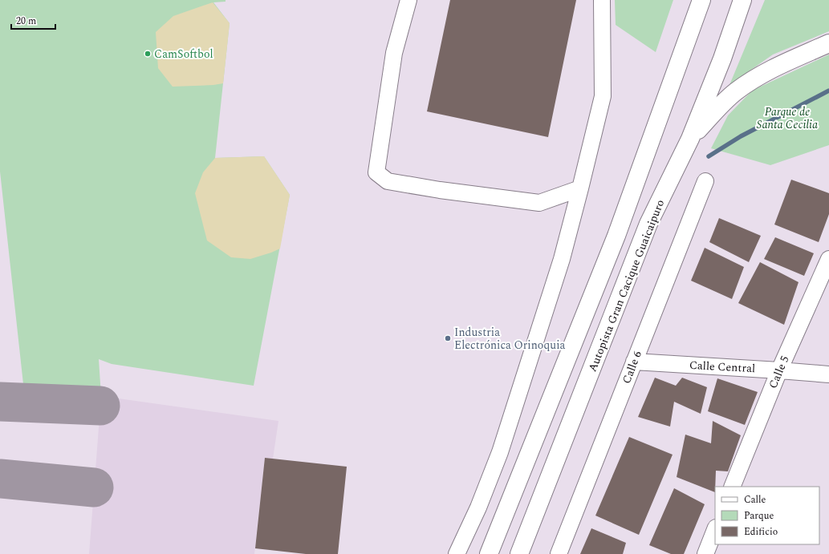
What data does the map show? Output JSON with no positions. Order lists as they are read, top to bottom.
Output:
{
  "streets": {
    "highway": ["Autopista Gran Cacique Guaicaipuro"],
    "street": ["Calle Central", "Calle 6", "Calle 5"]
  },
  "crossings": [
    ["Calle Central", "Calle 6"],
    ["Calle Central", "Calle 5"]
  ],
  "parks": ["Parque de Santa Cecilia"],
  "places": ["CamSoftbol", "Industria Electrónica Orinoquia"],
  "legend": ["Calle", "Parque", "Edificio"],
  "scale_bar": "20 m"
}
